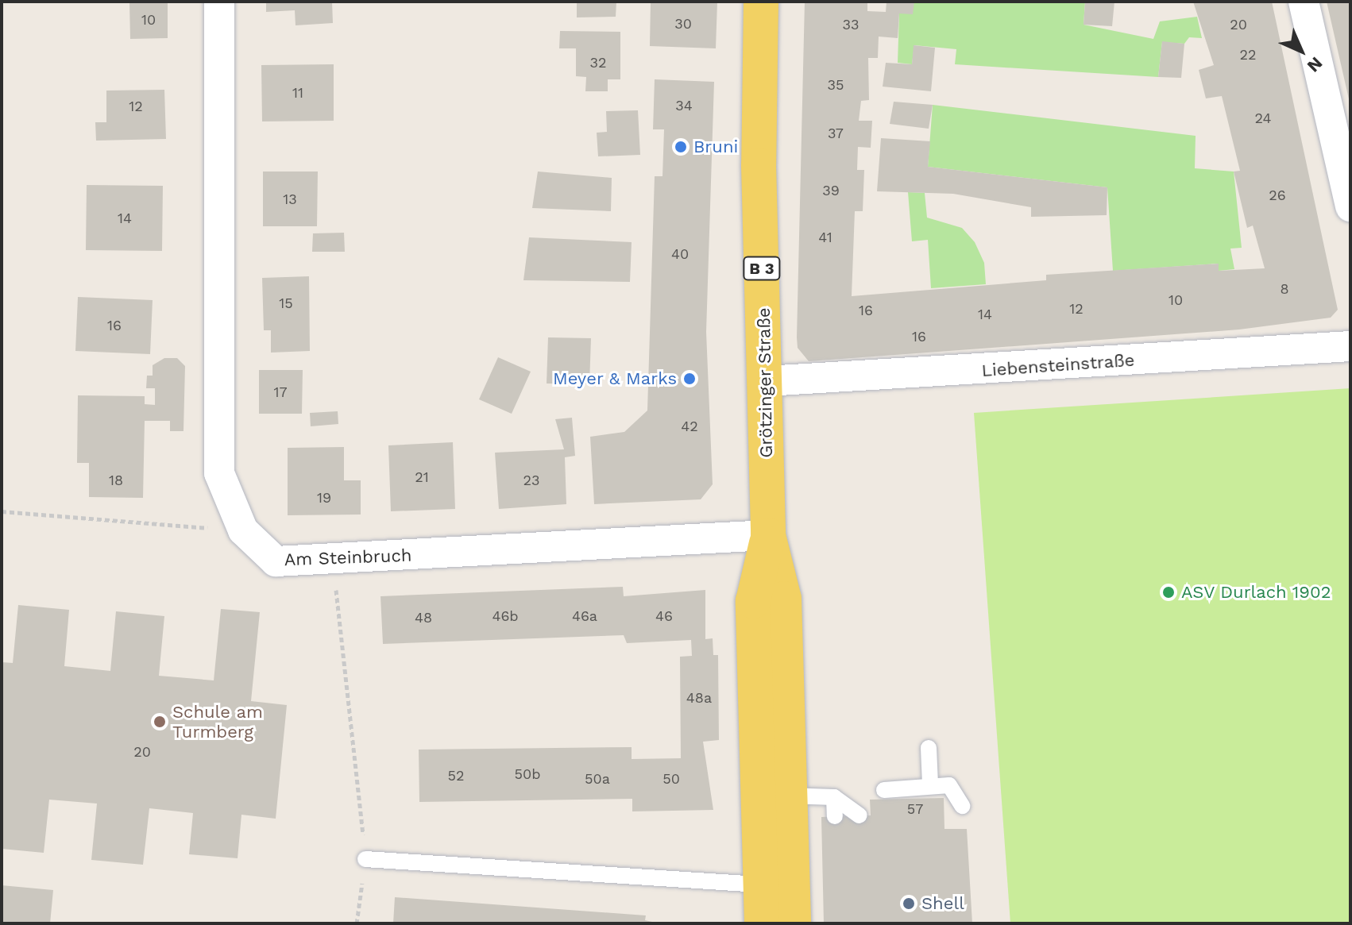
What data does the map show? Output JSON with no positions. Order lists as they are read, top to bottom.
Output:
{
  "streets": {
    "main road": ["B 3", "Grötzinger Straße"],
    "street": ["Liebensteinstraße", "Am Steinbruch"]
  },
  "crossings": [
    ["Liebensteinstraße", "Grötzinger Straße"],
    ["Grötzinger Straße", "Am Steinbruch"]
  ],
  "places": [
    "Bruni",
    "Meyer & Marks",
    "ASV Durlach 1902",
    "Schule am Turmberg",
    "Shell"
  ],
  "house_numbers": [
    "10",
    "30",
    "33",
    "20",
    "22",
    "32",
    "35",
    "11",
    "34",
    "12",
    "24",
    "37",
    "39",
    "26",
    "13",
    "14",
    "41",
    "40",
    "8",
    "10",
    "15",
    "12",
    "16",
    "14",
    "16",
    "16",
    "17",
    "42",
    "21",
    "18",
    "23",
    "19",
    "46b",
    "46a",
    "46",
    "48",
    "48a",
    "20",
    "50b",
    "52",
    "50a",
    "50",
    "57"
  ],
  "north": "bottom right"
}
